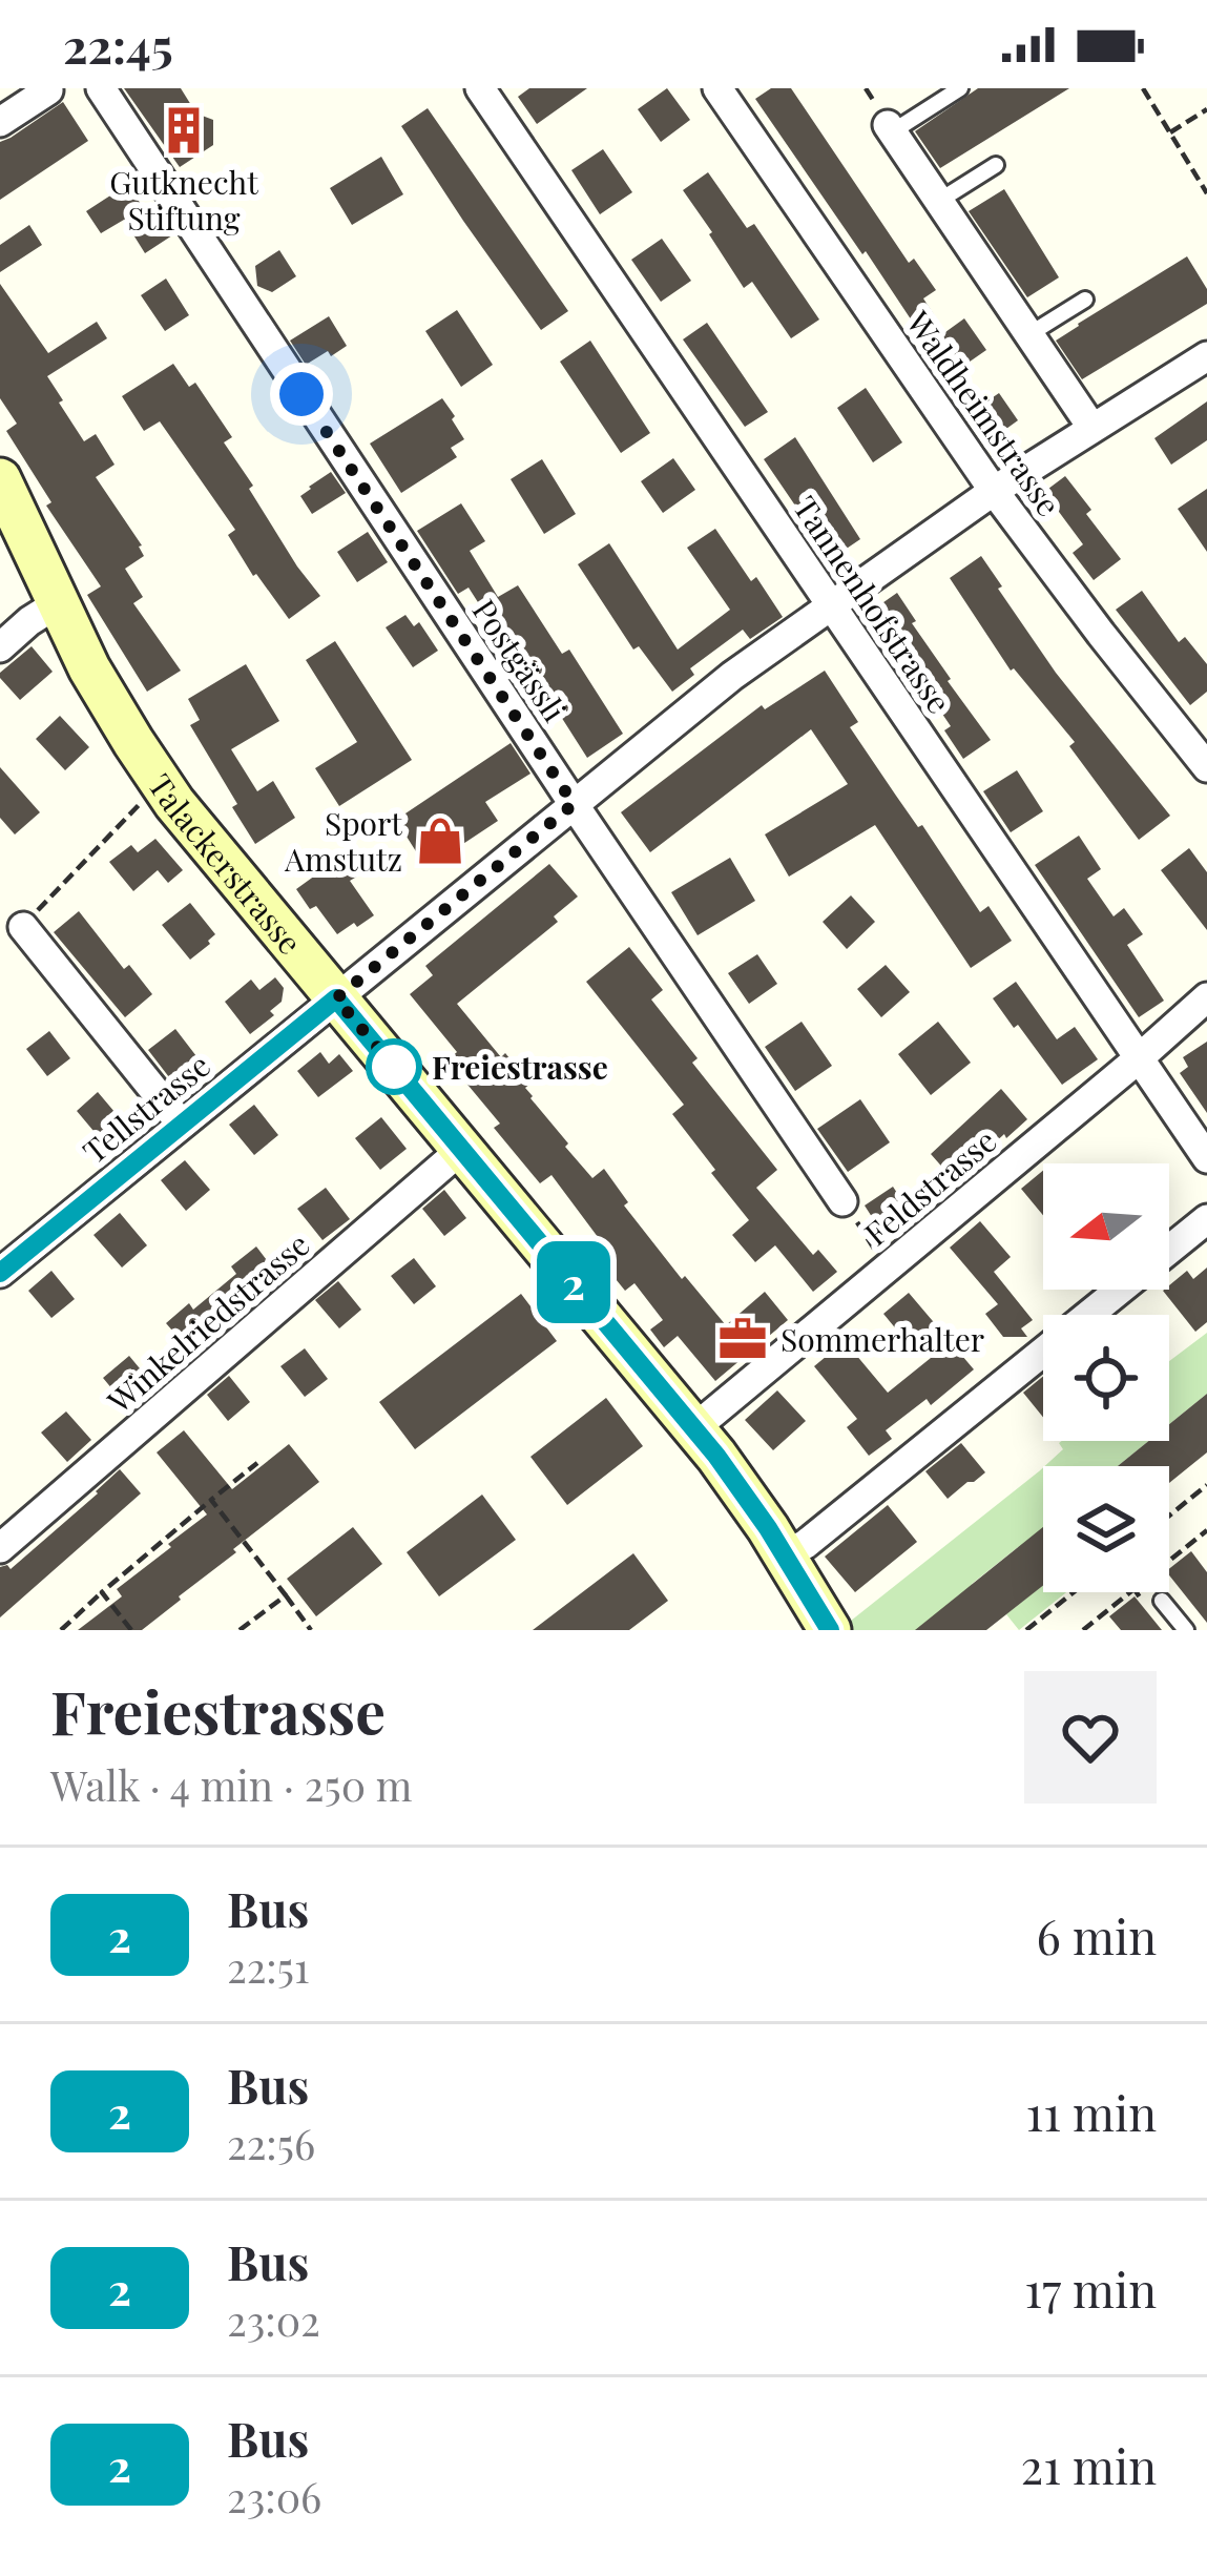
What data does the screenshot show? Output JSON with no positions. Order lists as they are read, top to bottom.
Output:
{
  "streets": {
    "main road": ["Talackerstrasse"],
    "street": [
      "Waldheimstrasse",
      "Tannenhofstrasse",
      "Postgässli",
      "Tellstrasse",
      "Feldstrasse",
      "Winkelriedstrasse"
    ]
  },
  "crossings": [
    ["Tannenhofstrasse", "Feldstrasse"],
    ["Talackerstrasse", "Tellstrasse"],
    ["Talackerstrasse", "Feldstrasse"],
    ["Talackerstrasse", "Winkelriedstrasse"]
  ],
  "places": {
    "building": ["Gutknecht Stiftung"],
    "shop": ["Sport Amstutz"],
    "other": ["Freiestrasse"],
    "office": ["Sommerhalter"]
  },
  "lines": ["bus line 2"],
  "north": "left",
  "page": {
    "status": "22:45",
    "on_map": "2",
    "heading": ["Freiestrasse", "Walk · 4 min · 250 m"],
    "list": [
      {
        "mark": "2",
        "name": "Bus",
        "note": "22:51",
        "value": "6 min"
      },
      {
        "mark": "2",
        "name": "Bus",
        "note": "22:56",
        "value": "11 min"
      },
      {
        "mark": "2",
        "name": "Bus",
        "note": "23:02",
        "value": "17 min"
      },
      {
        "mark": "2",
        "name": "Bus",
        "note": "23:06",
        "value": "21 min"
      }
    ]
  }
}
